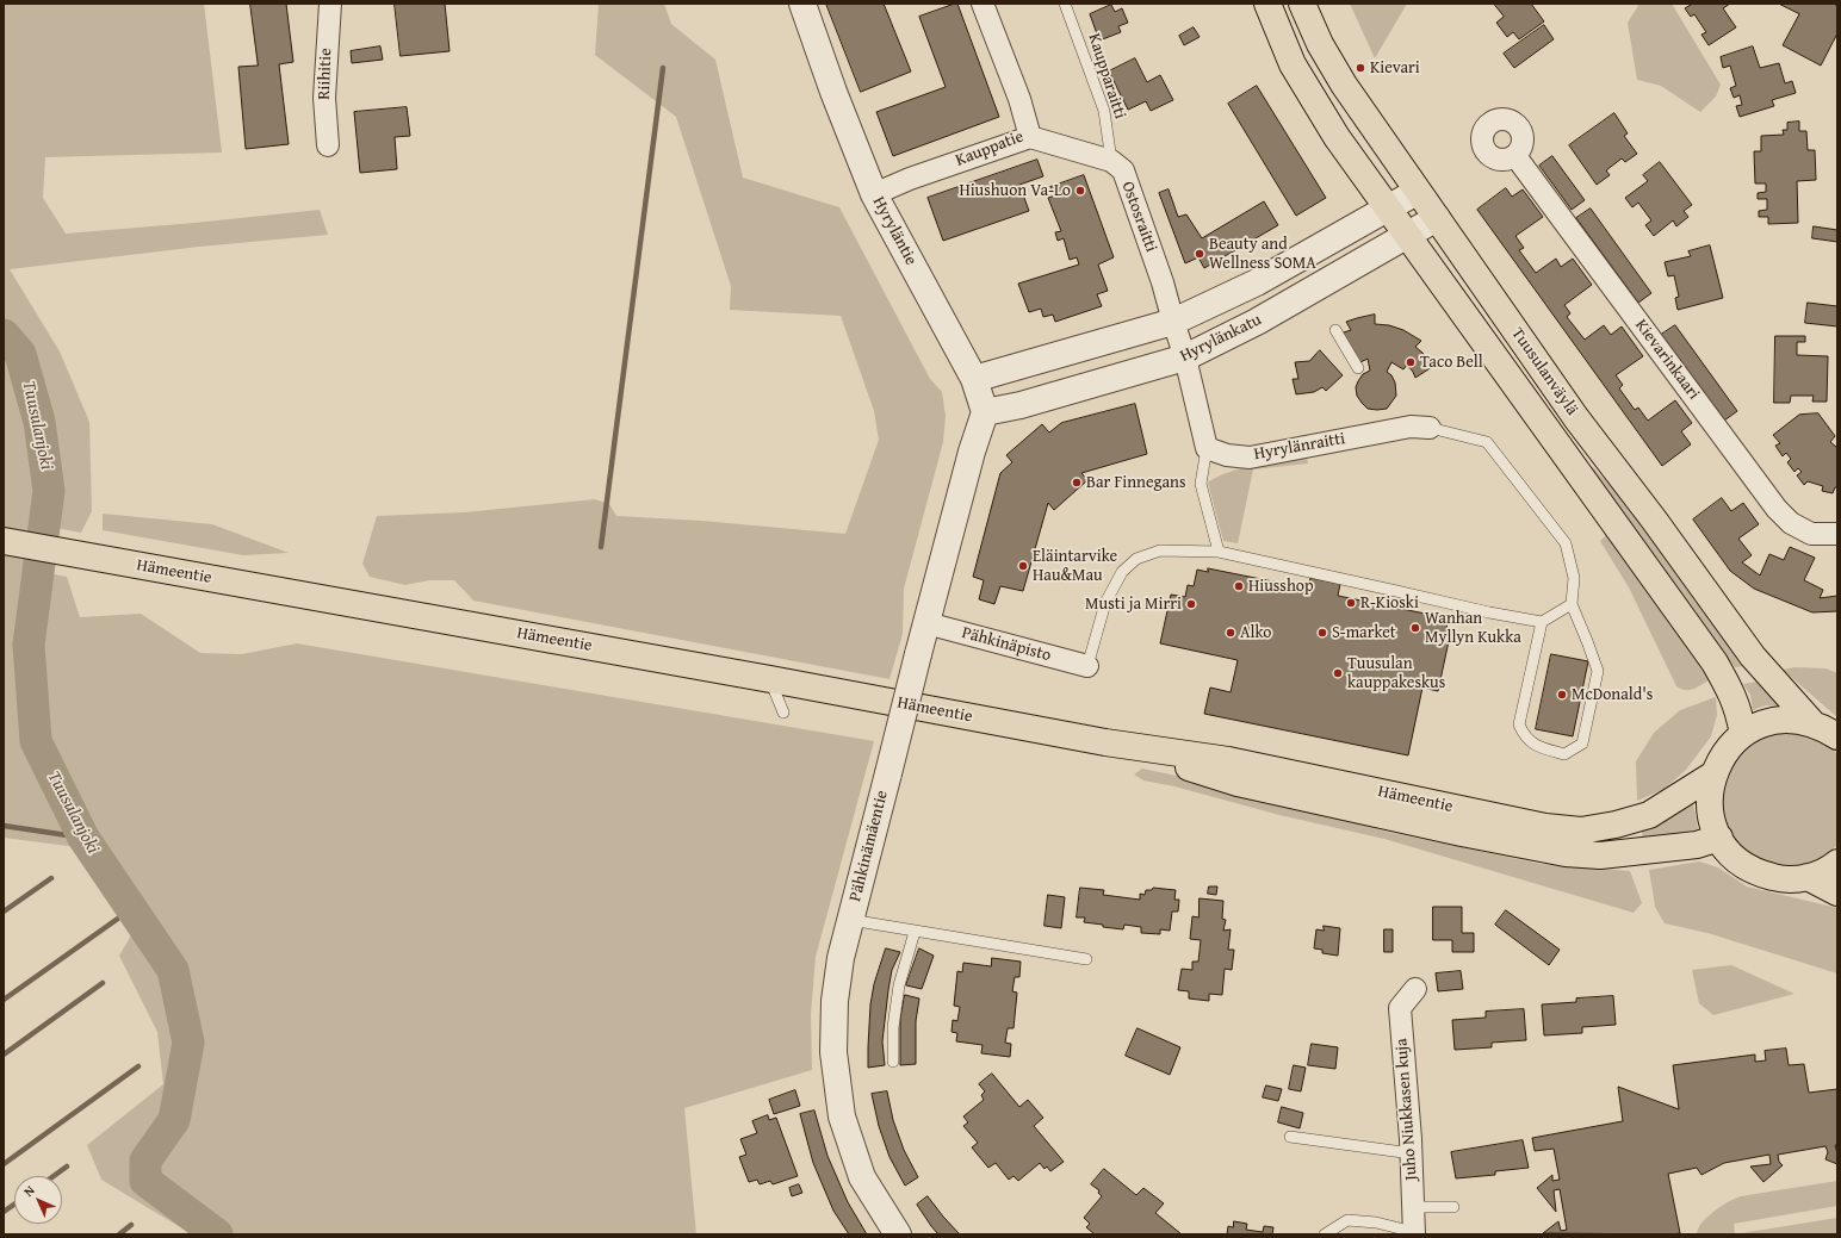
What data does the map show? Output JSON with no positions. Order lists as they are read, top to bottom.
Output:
{
  "streets": {
    "main road": ["Tuusulanväylä", "Hämeentie"],
    "street": [
      "Riihitie",
      "Kauppatie",
      "Ostosraitti",
      "Hyryläntie",
      "Hyrylänkatu",
      "Kievarinkaari",
      "Hyrylänraitti",
      "Pähkinäpisto",
      "Pähkinämäentie",
      "Juho Niukkasen kuja"
    ],
    "lane": ["Kaupparaitti"]
  },
  "crossings": [
    ["Kaupparaitti", "Ostosraitti"],
    ["Kauppatie", "Ostosraitti"],
    ["Kauppatie", "Hyryläntie"],
    ["Ostosraitti", "Hyrylänkatu"],
    ["Hyryläntie", "Hyrylänkatu"],
    ["Hyryläntie", "Pähkinämäentie"],
    ["Hyrylänkatu", "Tuusulanväylä"],
    ["Hyrylänkatu", "Pähkinämäentie"],
    ["Pähkinäpisto", "Pähkinämäentie"]
  ],
  "water": ["Tuusulanjoki"],
  "places": [
    "Kievari",
    "Hiushuon Va-Lo",
    "Beauty and Wellness SOMA",
    "Taco Bell",
    "Bar Finnegans",
    "Eläintarvike Hau&Mau",
    "Hiusshop",
    "R-Kioski",
    "Musti ja Mirri",
    "Wanhan Myllyn Kukka",
    "Alko",
    "S-market",
    "Tuusulan kauppakeskus",
    "McDonald's"
  ],
  "north": "top left"
}
